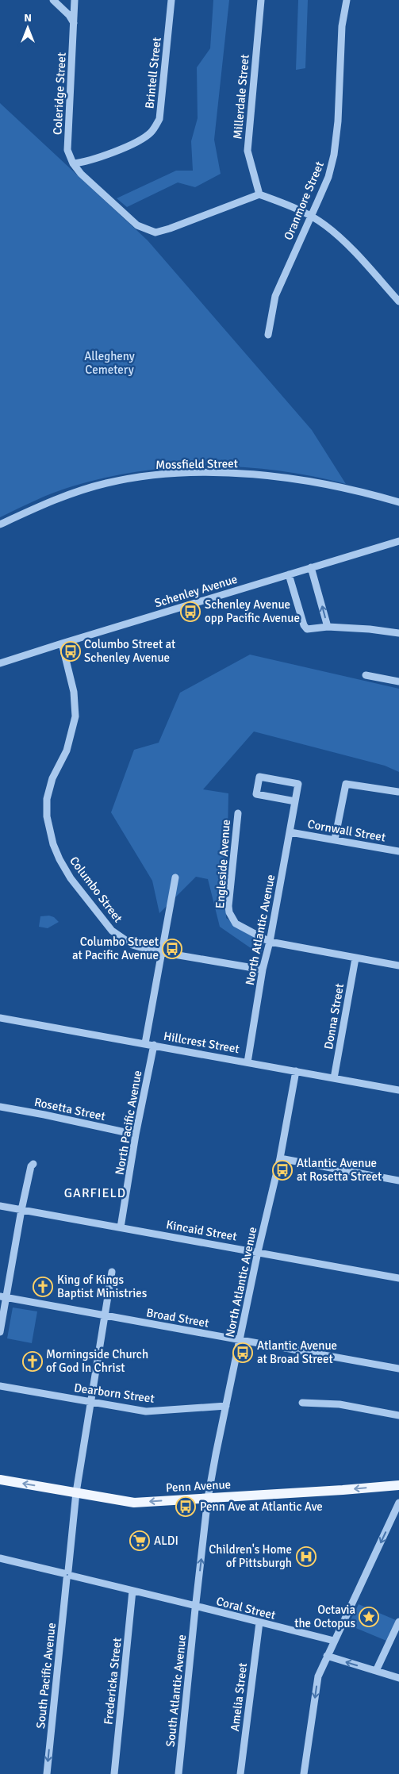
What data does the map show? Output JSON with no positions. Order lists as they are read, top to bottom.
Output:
{
  "streets": {
    "main road": ["Penn Avenue"],
    "street": [
      "Brintell Street",
      "Coleridge Street",
      "Millerdale Street",
      "Oranmore Street",
      "Mossfield Street",
      "Schenley Avenue",
      "Cornwall Street",
      "Engleside Avenue",
      "Columbo Street",
      "North Atlantic Avenue",
      "Donna Street",
      "Hillcrest Street",
      "Rosetta Street",
      "North Pacific Avenue",
      "Kincaid Street",
      "Broad Street",
      "Dearborn Street",
      "Coral Street",
      "South Pacific Avenue",
      "Fredericka Street",
      "South Atlantic Avenue",
      "Amelia Street"
    ]
  },
  "crossings": [
    ["Brintell Street", "Coleridge Street"],
    ["Schenley Avenue", "Columbo Street"],
    ["Cornwall Street", "North Atlantic Avenue"],
    ["Engleside Avenue", "North Atlantic Avenue"],
    ["Columbo Street", "North Atlantic Avenue"],
    ["North Atlantic Avenue", "Hillcrest Street"],
    ["North Atlantic Avenue", "Kincaid Street"],
    ["North Atlantic Avenue", "Broad Street"],
    ["North Atlantic Avenue", "Dearborn Street"],
    ["North Atlantic Avenue", "Penn Avenue"],
    ["North Atlantic Avenue", "South Atlantic Avenue"],
    ["Donna Street", "Hillcrest Street"],
    ["Hillcrest Street", "North Pacific Avenue"],
    ["Rosetta Street", "North Pacific Avenue"],
    ["North Pacific Avenue", "Kincaid Street"],
    ["Penn Avenue", "South Pacific Avenue"],
    ["Penn Avenue", "South Atlantic Avenue"],
    ["Coral Street", "South Pacific Avenue"],
    ["Coral Street", "Fredericka Street"],
    ["Coral Street", "South Atlantic Avenue"],
    ["Coral Street", "Amelia Street"]
  ],
  "one_way": ["Penn Avenue", "South Pacific Avenue", "South Atlantic Avenue"],
  "districts": ["GARFIELD"],
  "parks": ["Allegheny Cemetery"],
  "places": {
    "bus stop": [
      "Schenley Avenue opp Pacific Avenue",
      "Columbo Street at Schenley Avenue",
      "Columbo Street at Pacific Avenue",
      "Atlantic Avenue at Rosetta Street",
      "Atlantic Avenue at Broad Street",
      "Penn Ave at Atlantic Ave"
    ],
    "church": ["King of Kings Baptist Ministries", "Morningside Church of God In Christ"],
    "supermarket": ["ALDI"],
    "hospital": ["Children's Home of Pittsburgh"],
    "place": ["Octavia the Octopus"]
  },
  "north": "top"
}
